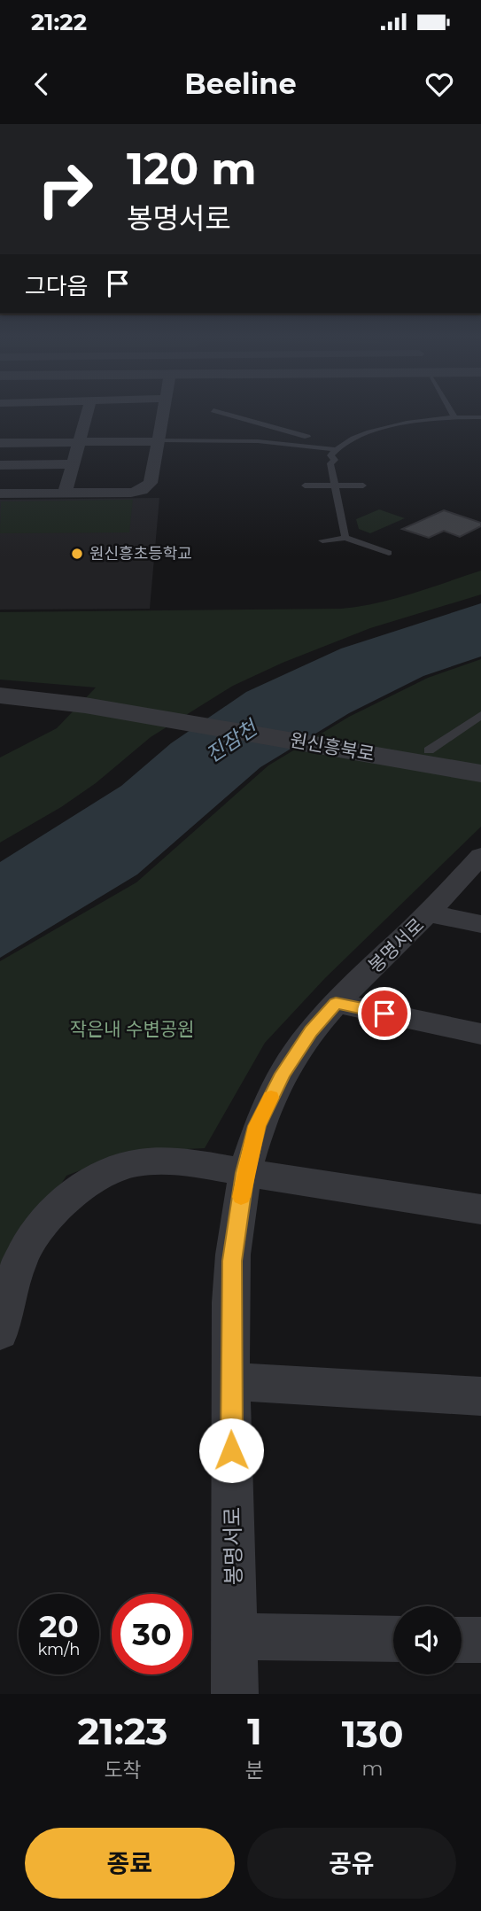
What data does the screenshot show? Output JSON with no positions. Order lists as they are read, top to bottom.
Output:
{
  "streets": {
    "street": ["원신흥북로", "봉명서로"]
  },
  "water": ["진잠천"],
  "parks": ["작은내 수변공원"],
  "places": ["원신흥초등학교"],
  "page": {
    "status": "21:22",
    "header": "Beeline",
    "turn": ["120 m", "봉명서로"],
    "then": "그다음",
    "speed": "20 km/h",
    "limit": "30",
    "eta": [
      "21:23",
      "도착",
      "1",
      "분",
      "130",
      "m"
    ],
    "buttons": ["종료", "공유"]
  }
}
